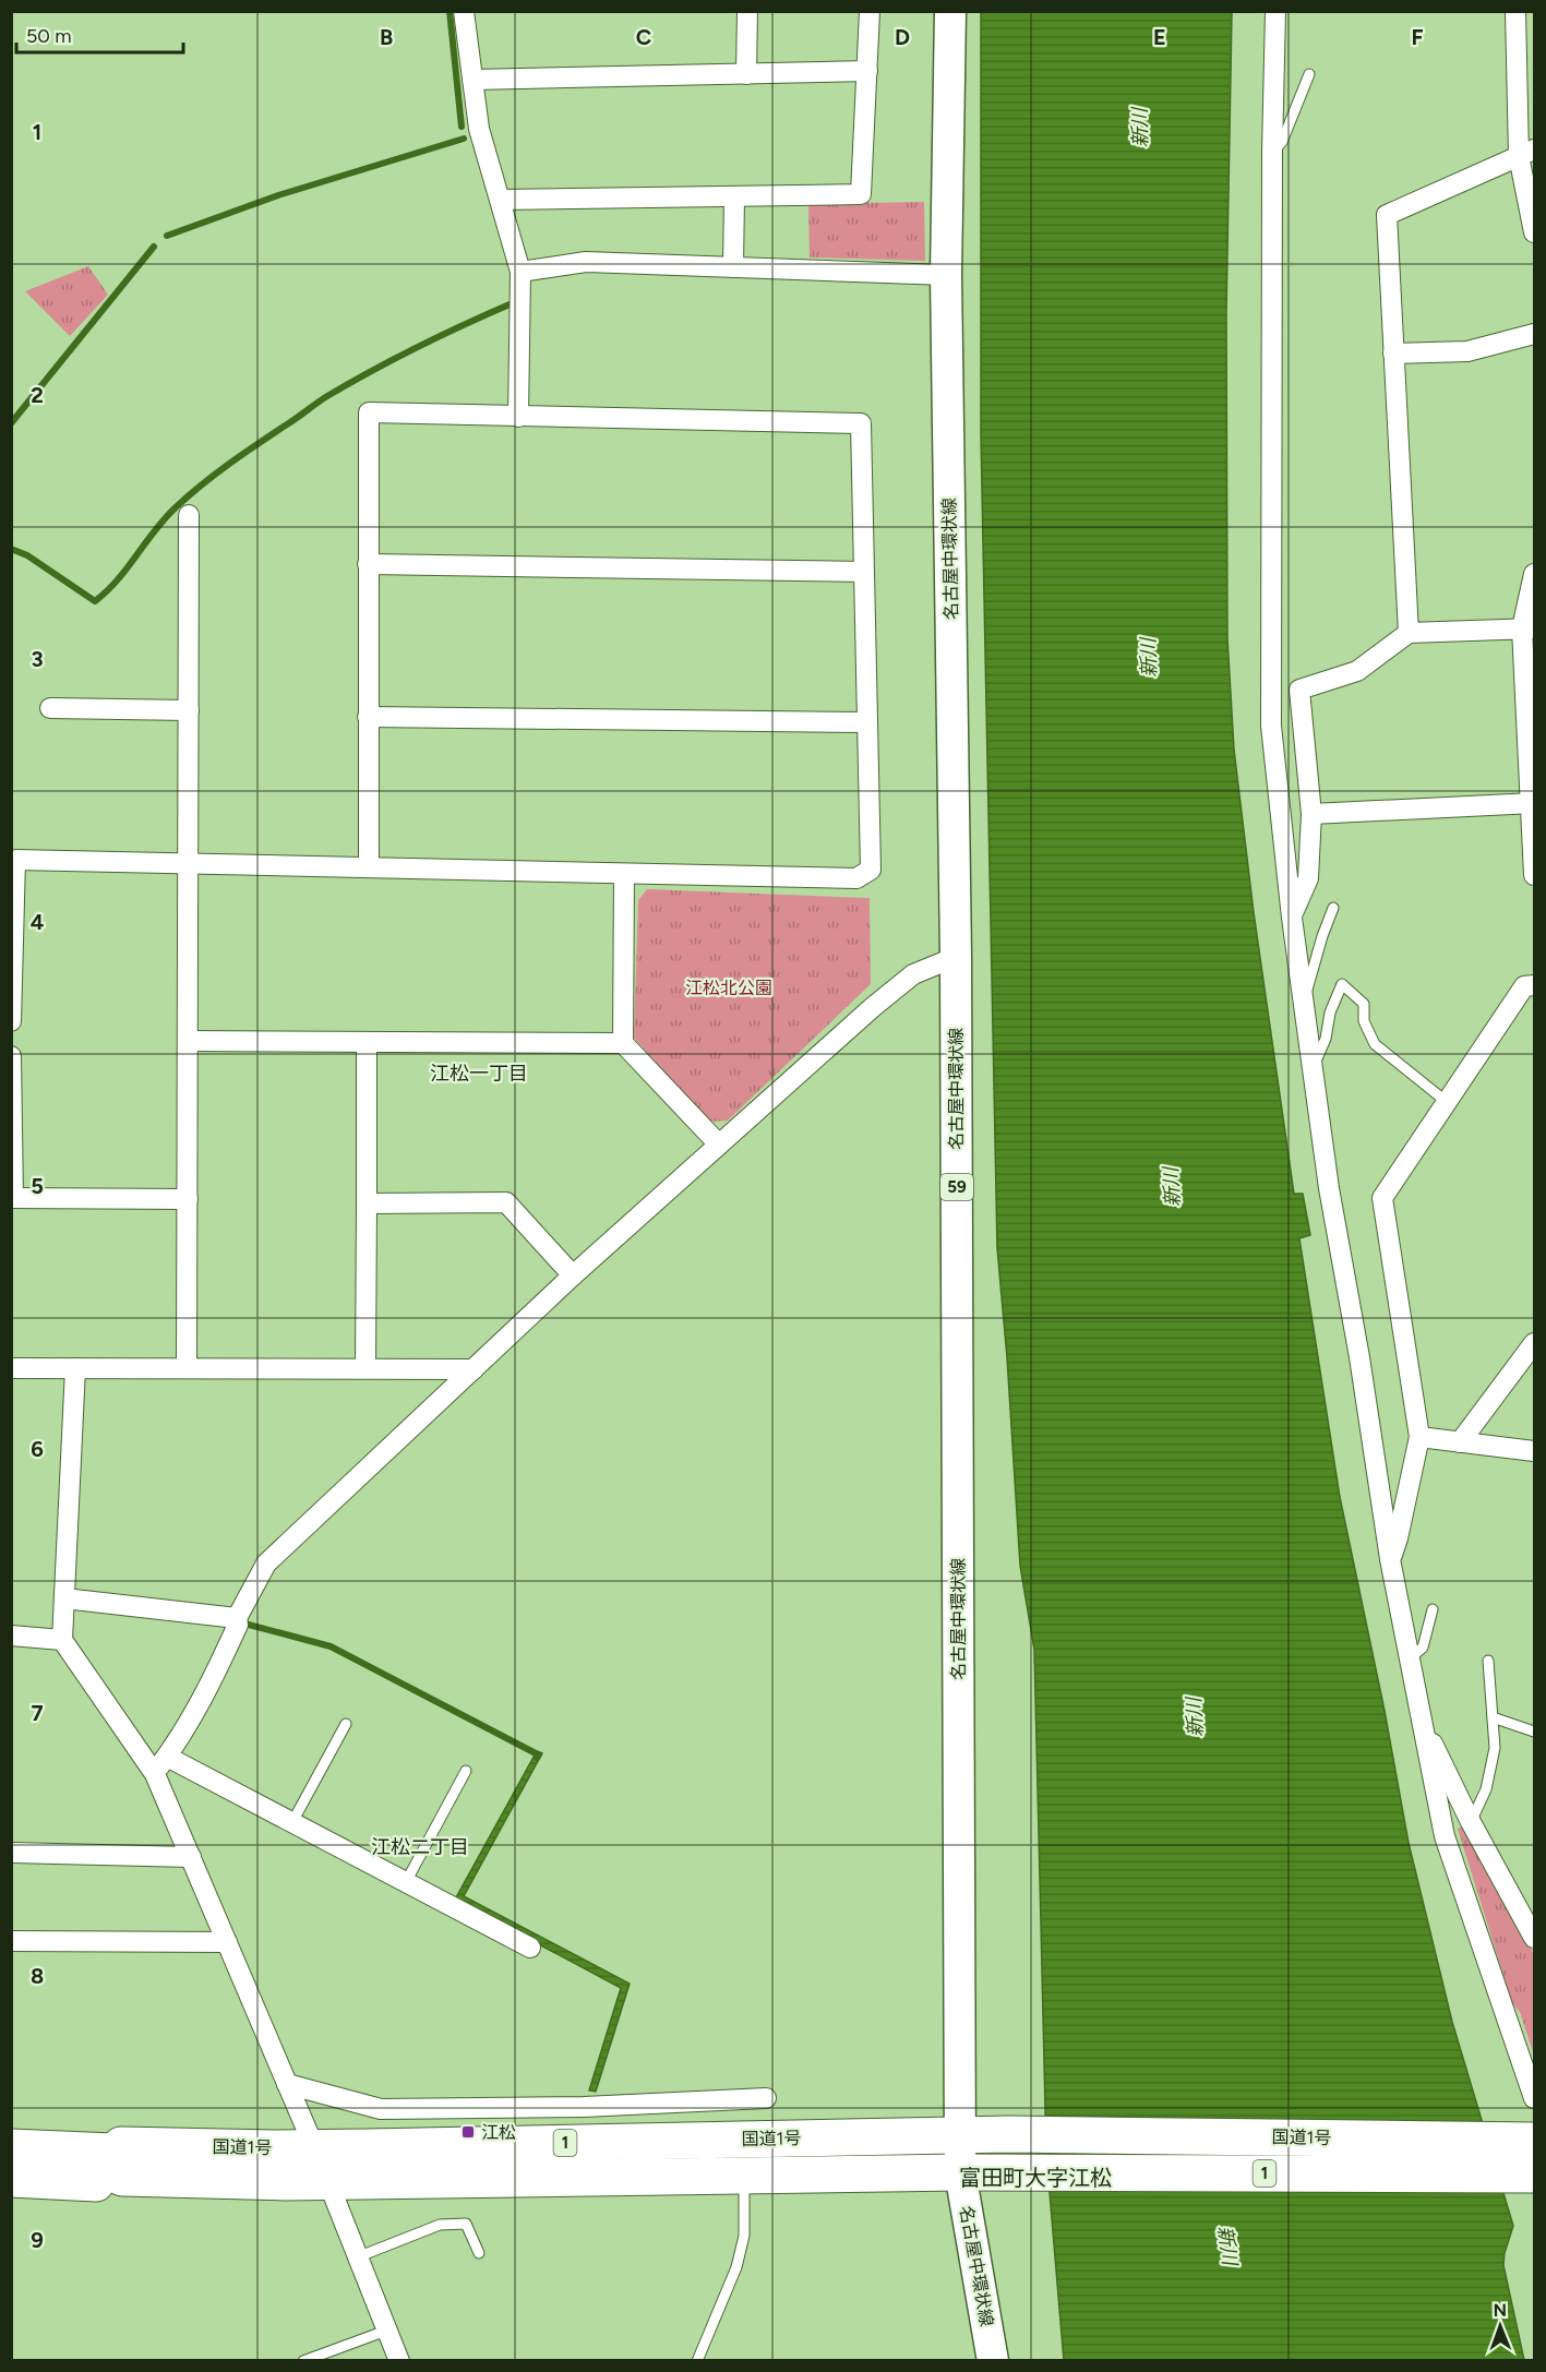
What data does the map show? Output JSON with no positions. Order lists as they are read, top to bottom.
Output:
{
  "streets": {
    "highway": ["国道1号", "1"],
    "main road": ["名古屋中環状線", "59"]
  },
  "crossings": [
    ["名古屋中環状線", "国道1号"],
    ["国道1号", "1"]
  ],
  "districts": ["江松一丁目", "江松二丁目", "富田町大字江松"],
  "water": ["新川"],
  "parks": ["江松北公園"],
  "places": {
    "transit": ["江松"]
  },
  "scale_bar": "50 m",
  "north": "top",
  "grid": {
    "columns": [
      "B",
      "C",
      "D",
      "E",
      "F"
    ],
    "rows": [
      "1",
      "2",
      "3",
      "4",
      "5",
      "6",
      "7",
      "8",
      "9"
    ]
  }
}
